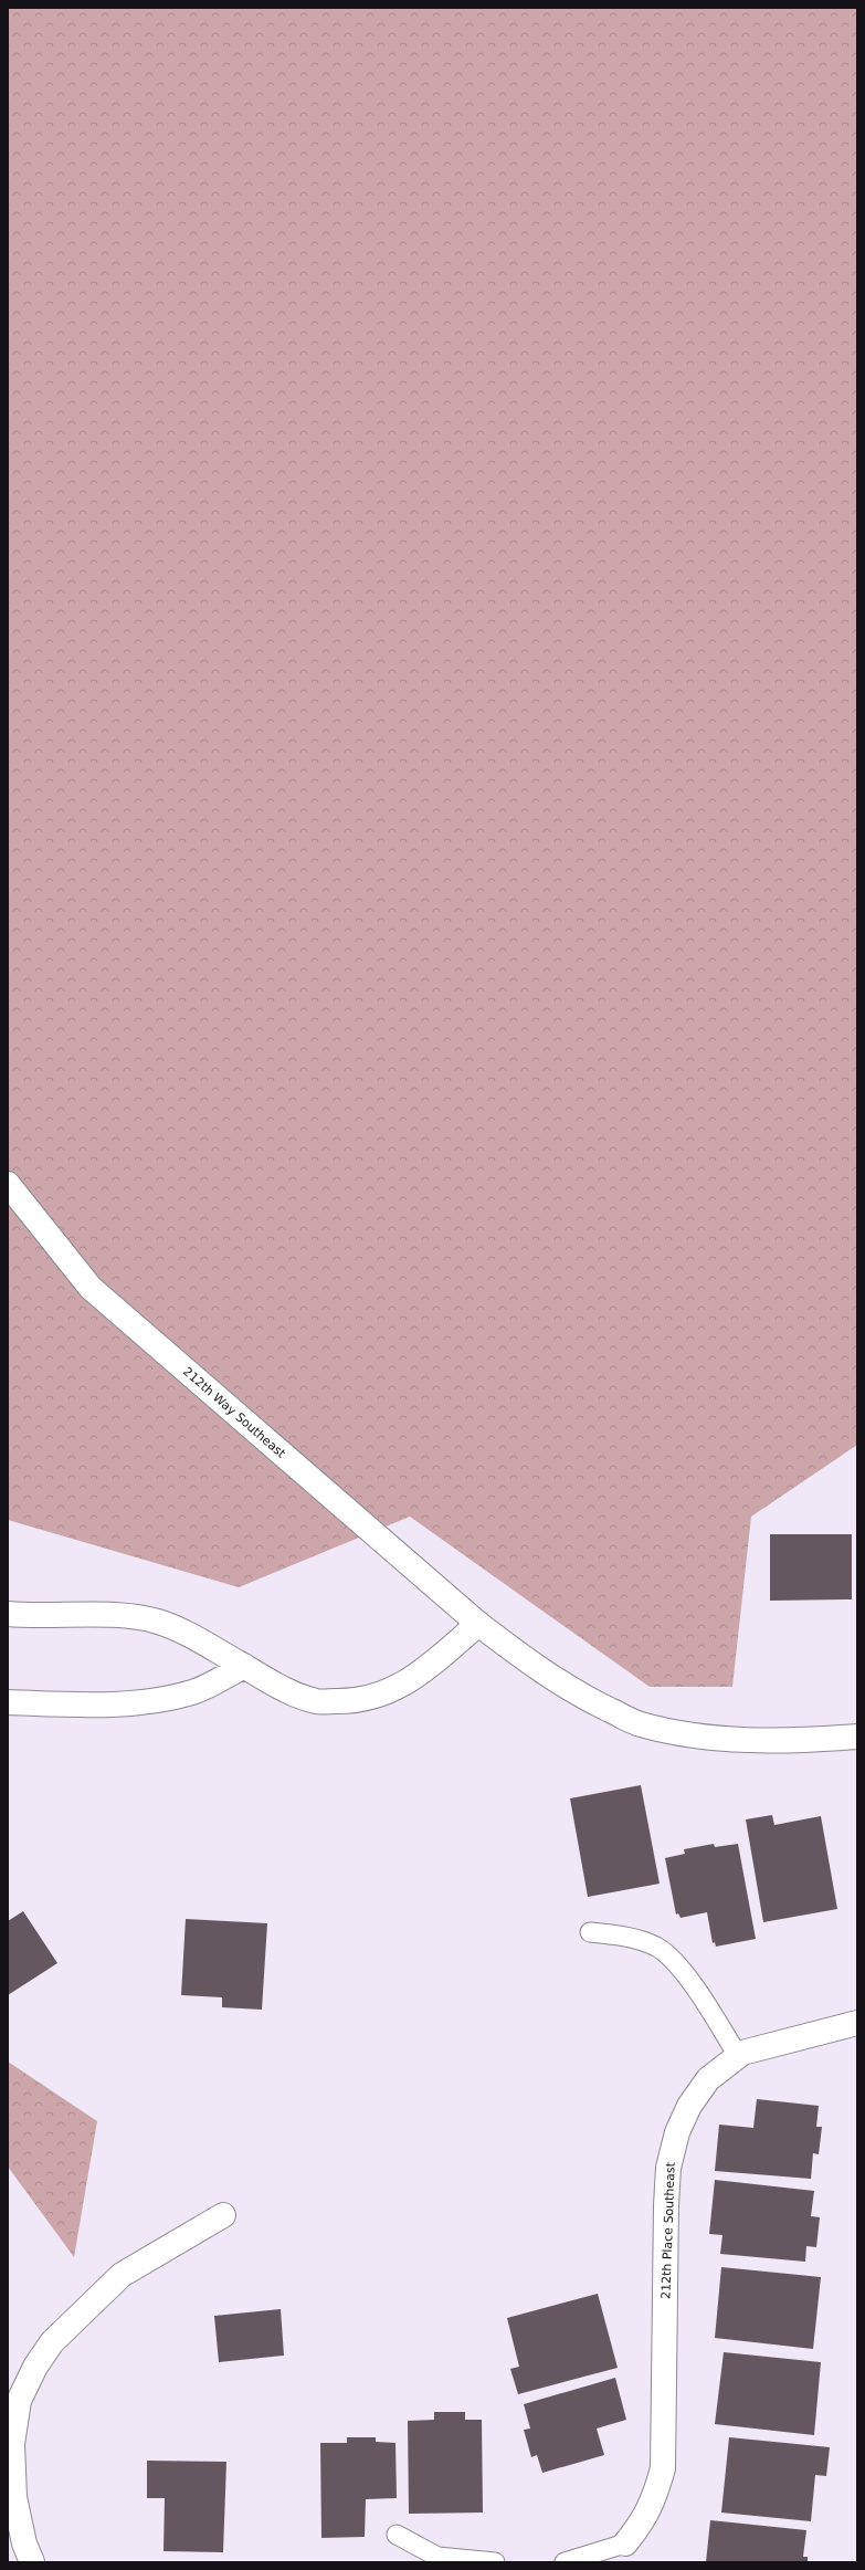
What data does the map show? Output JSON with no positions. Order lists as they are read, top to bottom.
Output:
{
  "streets": {
    "street": ["212th Way Southeast", "212th Place Southeast"]
  }
}
